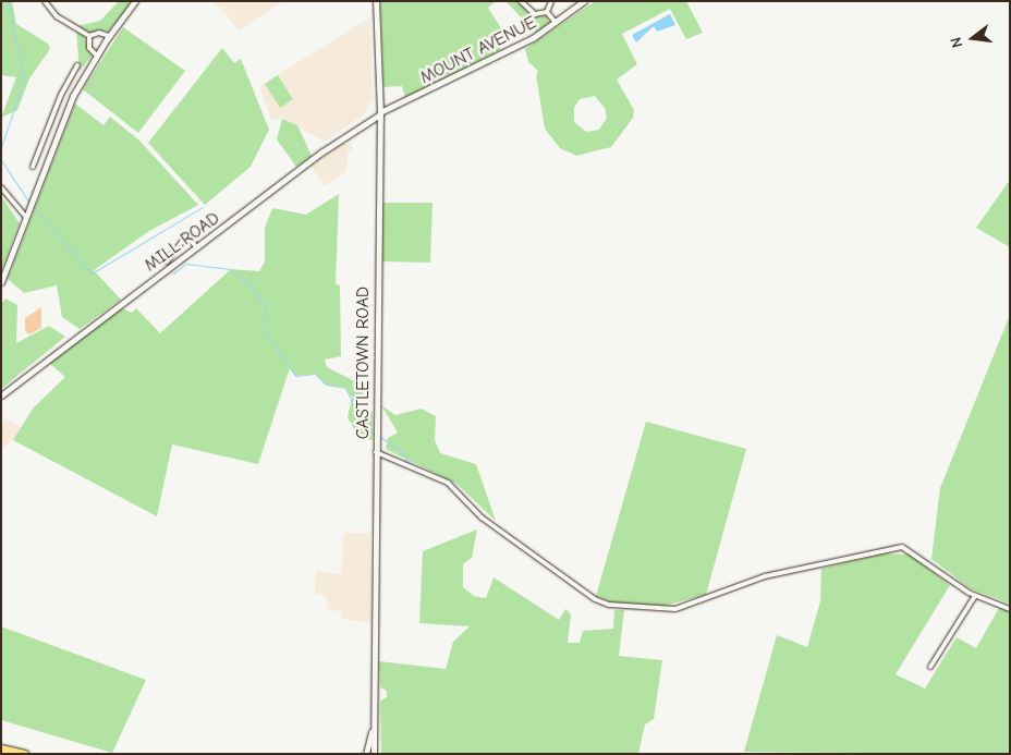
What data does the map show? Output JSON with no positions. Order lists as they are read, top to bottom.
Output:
{
  "streets": {
    "main road": ["CASTLETOWN ROAD"],
    "street": ["MOUNT AVENUE", "MILL ROAD"]
  },
  "crossings": [
    ["MOUNT AVENUE", "MILL ROAD"],
    ["MOUNT AVENUE", "CASTLETOWN ROAD"],
    ["MILL ROAD", "CASTLETOWN ROAD"]
  ],
  "north": "left"
}
